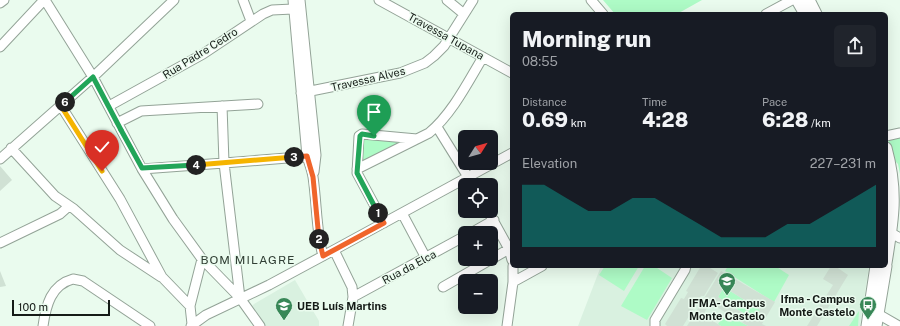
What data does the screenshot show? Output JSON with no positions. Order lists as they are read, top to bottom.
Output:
{
  "streets": {
    "street": [
      "Travessa Tupana",
      "Rua Padre Cedro",
      "Travessa Alves",
      "Rua da Elca"
    ]
  },
  "crossings": [
    ["Travessa Tupana", "Travessa Alves"]
  ],
  "districts": ["BOM MILAGRE"],
  "places": {
    "school or university": ["IFMA- Campus Monte Castelo", "UEB Luís Martins"],
    "bus stop": ["Ifma - Campus Monte Castelo"]
  },
  "scale_bar": "100 m",
  "north": "top right",
  "page": {
    "heading": ["Morning run", "08:55"],
    "stats": [
      ["Distance", "0.69 km"],
      ["Time", "4:28"],
      ["Pace", "6:28 /km"]
    ],
    "pins": [
      "6",
      "3",
      "4",
      "1",
      "2"
    ],
    "map_buttons": ["+", "−"],
    "chart": ["Elevation", "227–231 m"],
    "scale": "100 m"
  }
}
